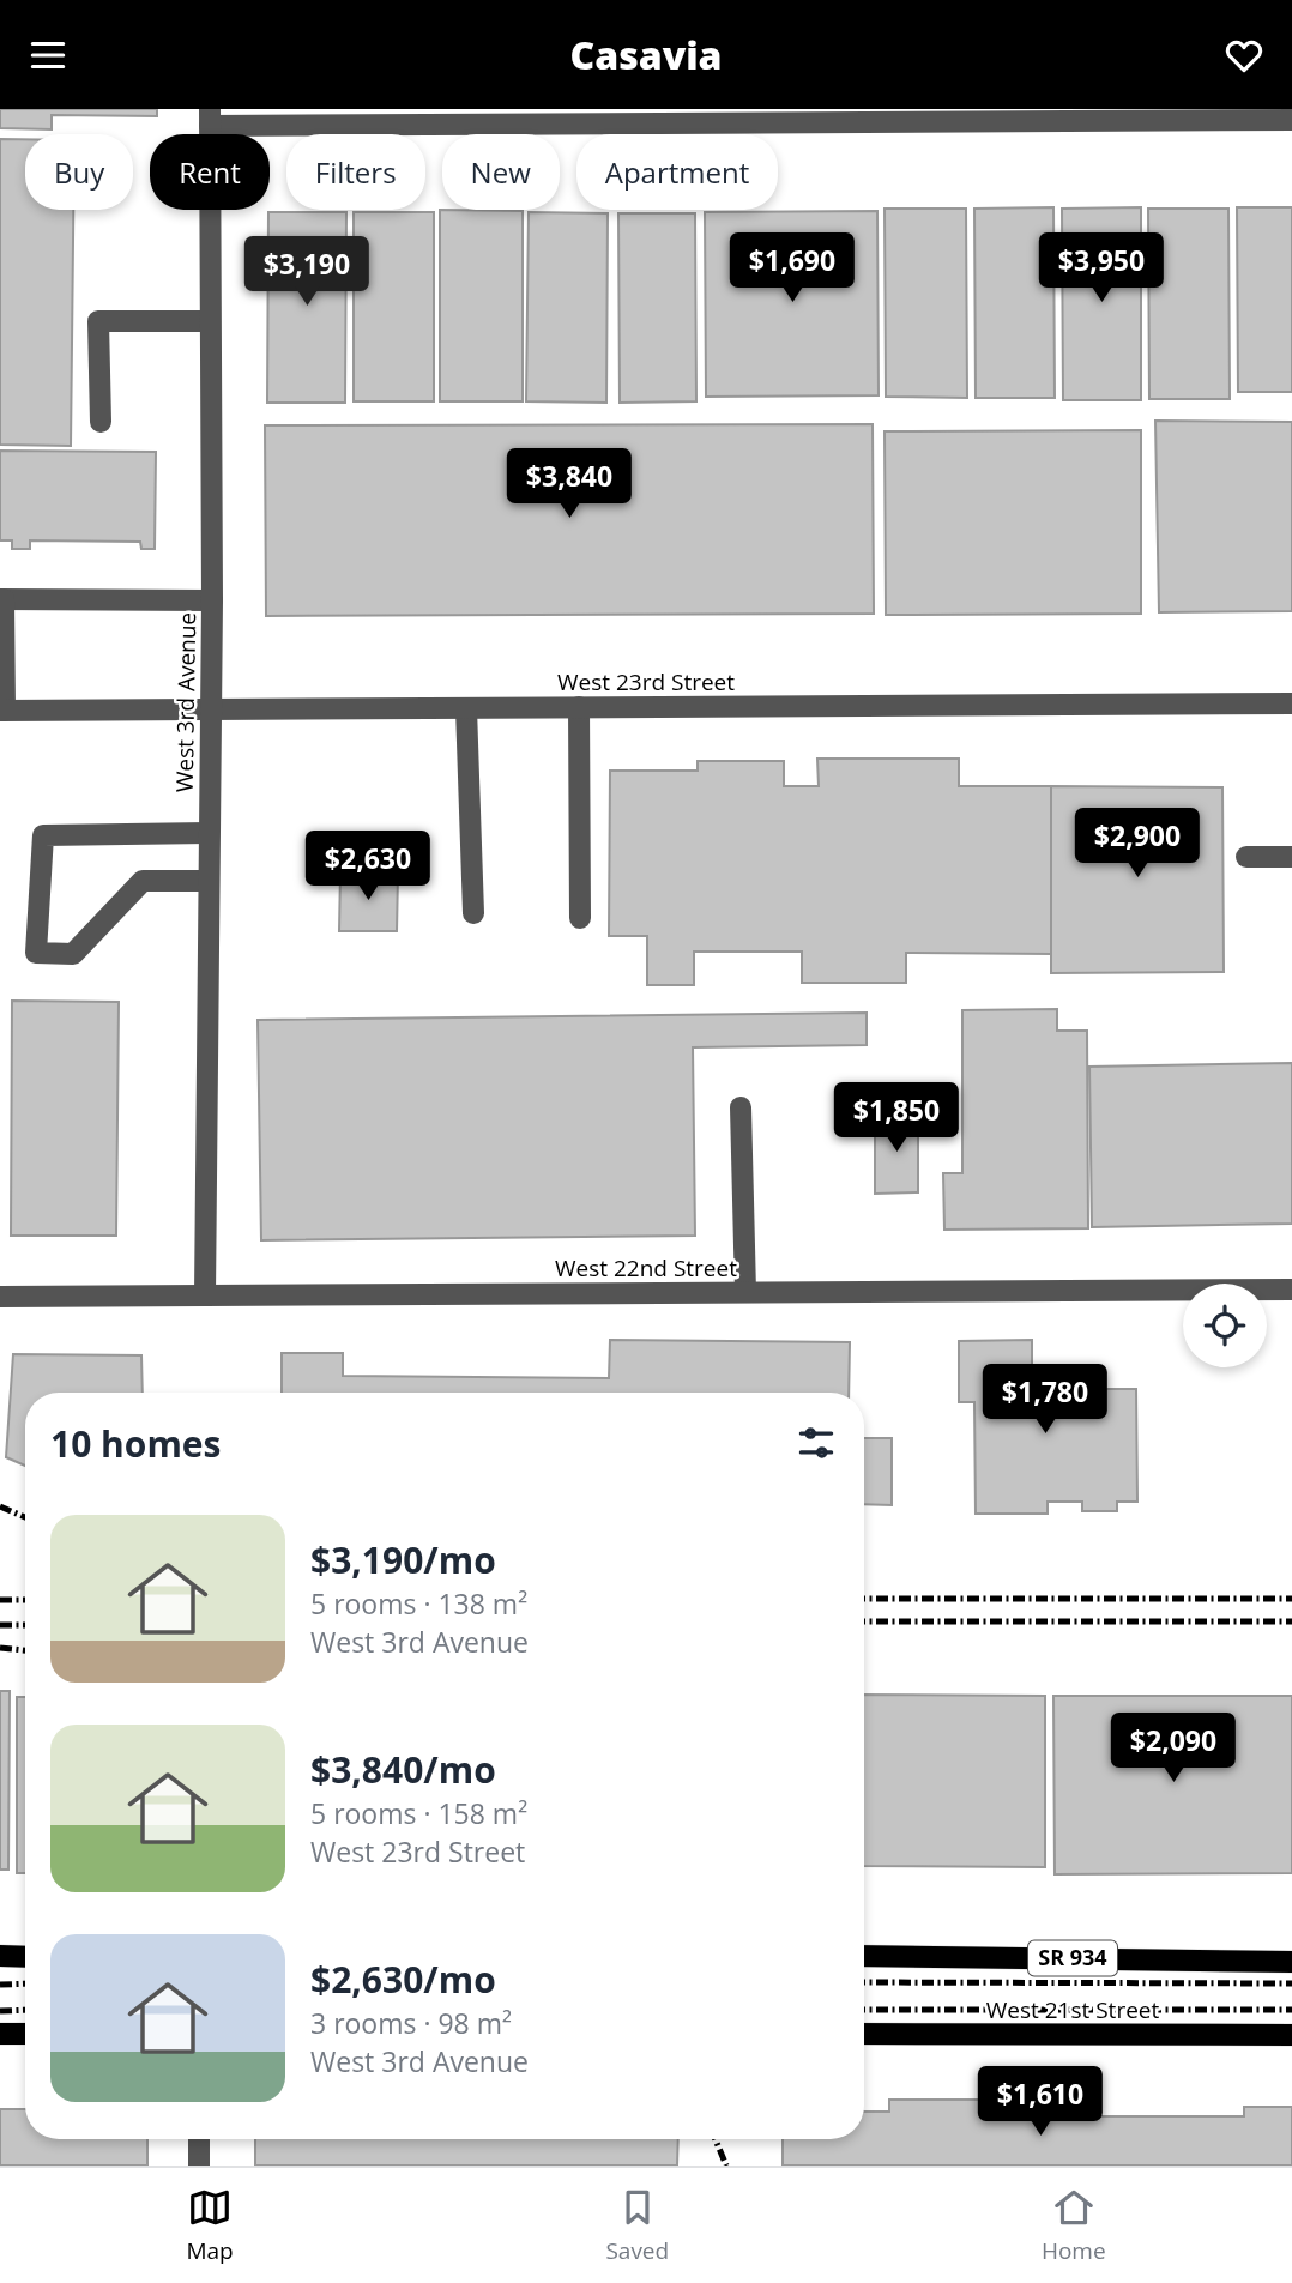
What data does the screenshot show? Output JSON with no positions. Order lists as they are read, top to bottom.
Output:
{
  "streets": {
    "main road": ["SR 934", "West 21st Street"],
    "street": ["West 23rd Street", "West 3rd Avenue", "West 22nd Street"]
  },
  "crossings": [
    ["West 23rd Street", "West 3rd Avenue"],
    ["West 3rd Avenue", "West 22nd Street"]
  ],
  "page": {
    "header": "Casavia",
    "chip": [
      "Buy",
      "Rent",
      "Filters",
      "New",
      "Apartment"
    ],
    "price": [
      "$1,690",
      "$3,950",
      "$3,190",
      "$3,840",
      "$2,900",
      "$2,630",
      "$1,850",
      "$1,780",
      "$2,090",
      "$1,610"
    ],
    "heading": "10 homes",
    "list": [
      {
        "name": "$3,190/mo",
        "note": "5 rooms · 138 m² · West 3rd Avenue"
      },
      {
        "name": "$3,840/mo",
        "note": "5 rooms · 158 m² · West 23rd Street"
      },
      {
        "name": "$2,630/mo",
        "note": "3 rooms · 98 m² · West 3rd Avenue"
      }
    ],
    "tabs": ["Map", "Saved", "Home"]
  }
}
